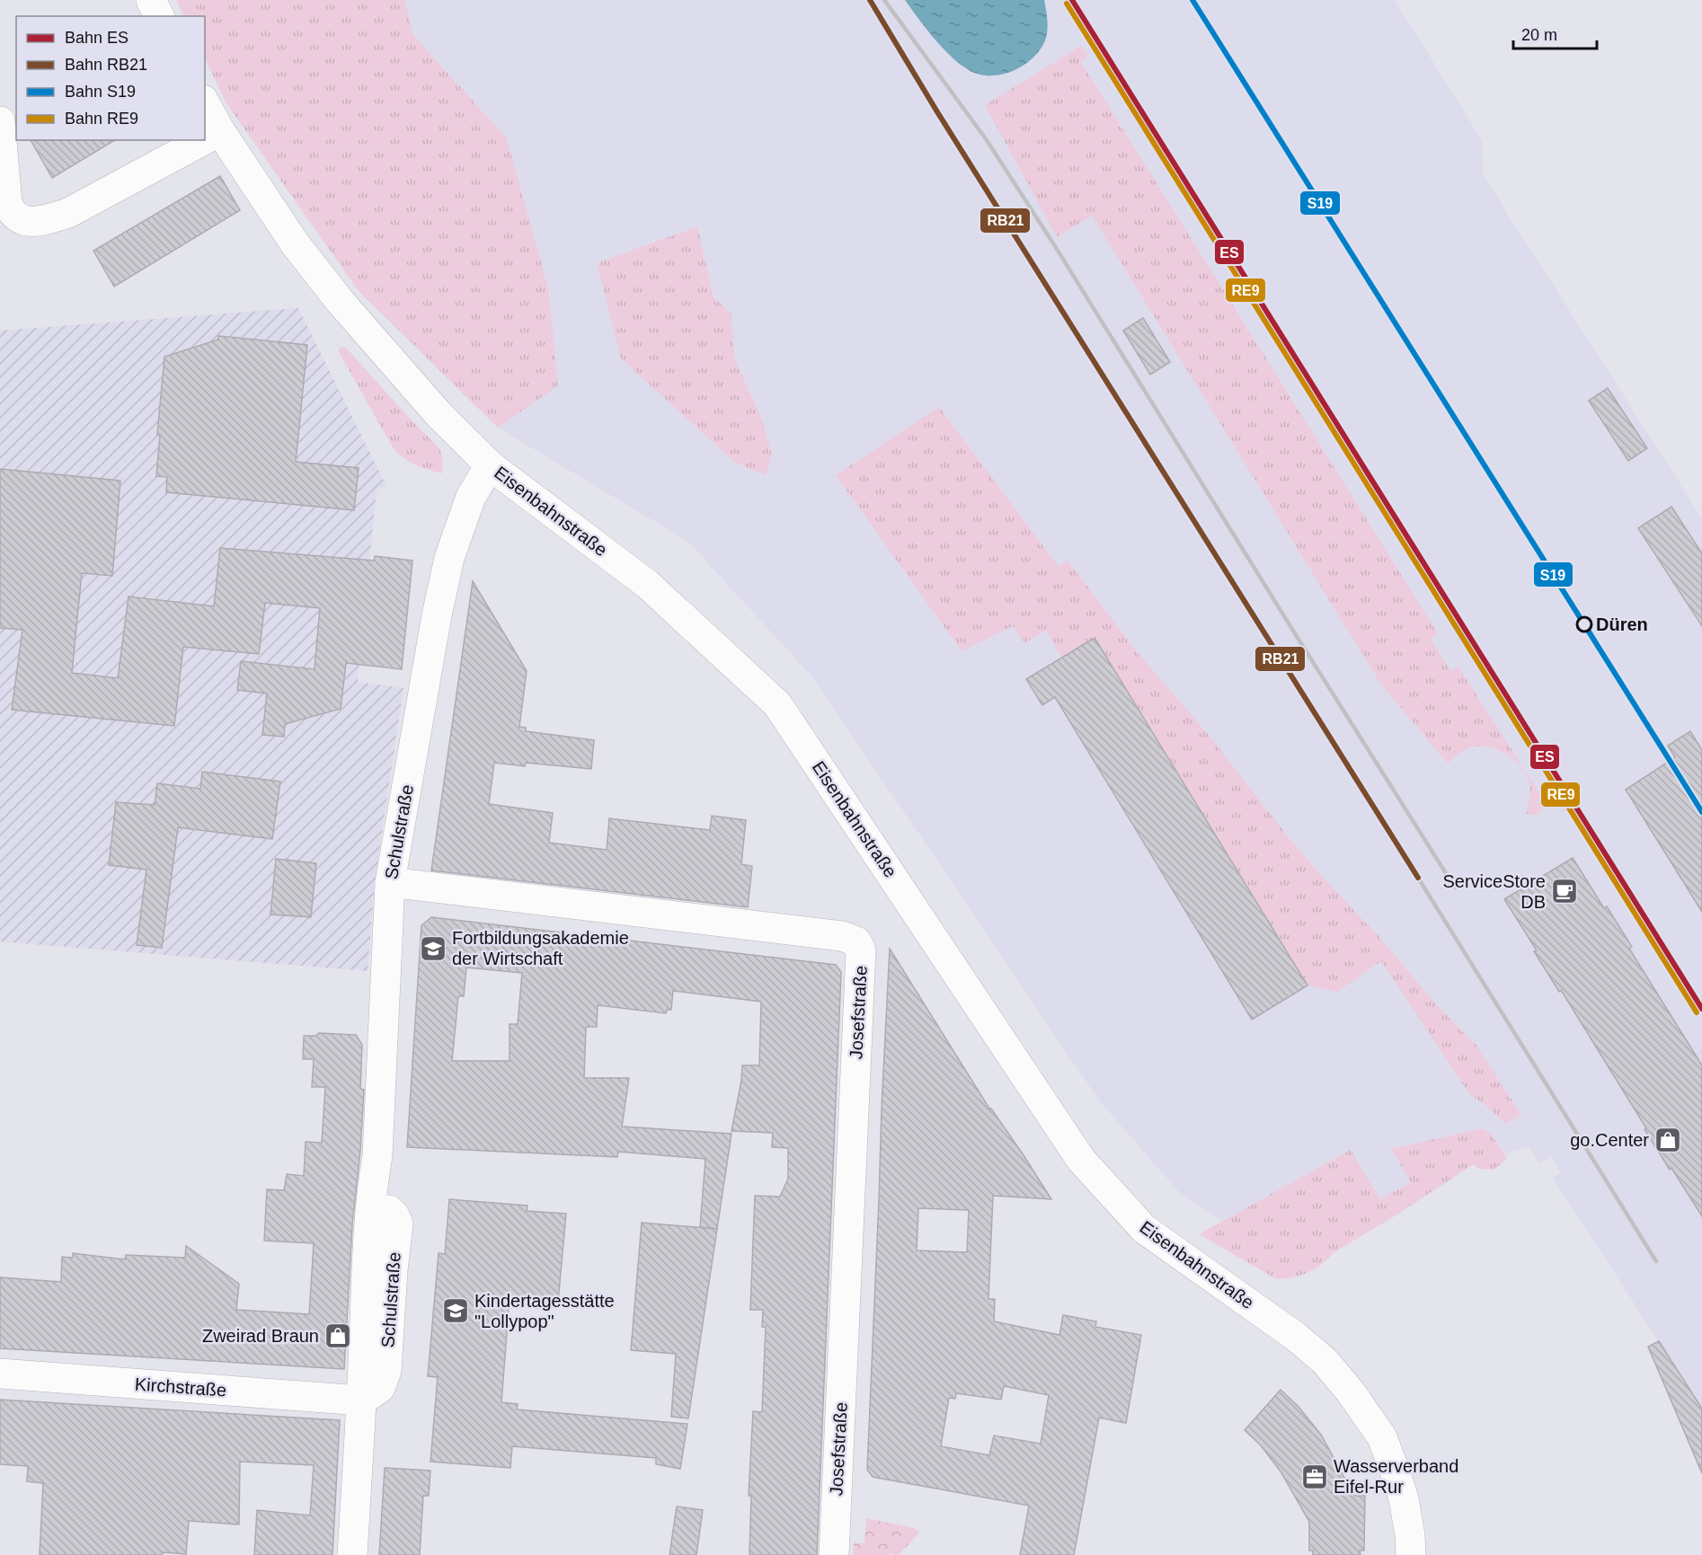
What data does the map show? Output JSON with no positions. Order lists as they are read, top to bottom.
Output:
{
  "streets": {
    "street": [
      "Eisenbahnstraße",
      "Schulstraße",
      "Josefstraße",
      "Kirchstraße"
    ]
  },
  "crossings": [
    ["Eisenbahnstraße", "Schulstraße"],
    ["Schulstraße", "Josefstraße"],
    ["Schulstraße", "Kirchstraße"]
  ],
  "places": {
    "other": ["Düren"],
    "cafe": ["ServiceStore DB"],
    "school or university": ["Fortbildungsakademie der Wirtschaft", "Kindertagesstätte \"Lollypop\""],
    "shop": ["go.Center", "Zweirad Braun"],
    "office": ["Wasserverband Eifel-Rur"]
  },
  "lines": [
    "rail line ES",
    "rail line RB21",
    "rail line S19",
    "rail line RE9"
  ],
  "legend": [
    "Bahn ES",
    "Bahn RB21",
    "Bahn S19",
    "Bahn RE9"
  ],
  "scale_bar": "20 m"
}
